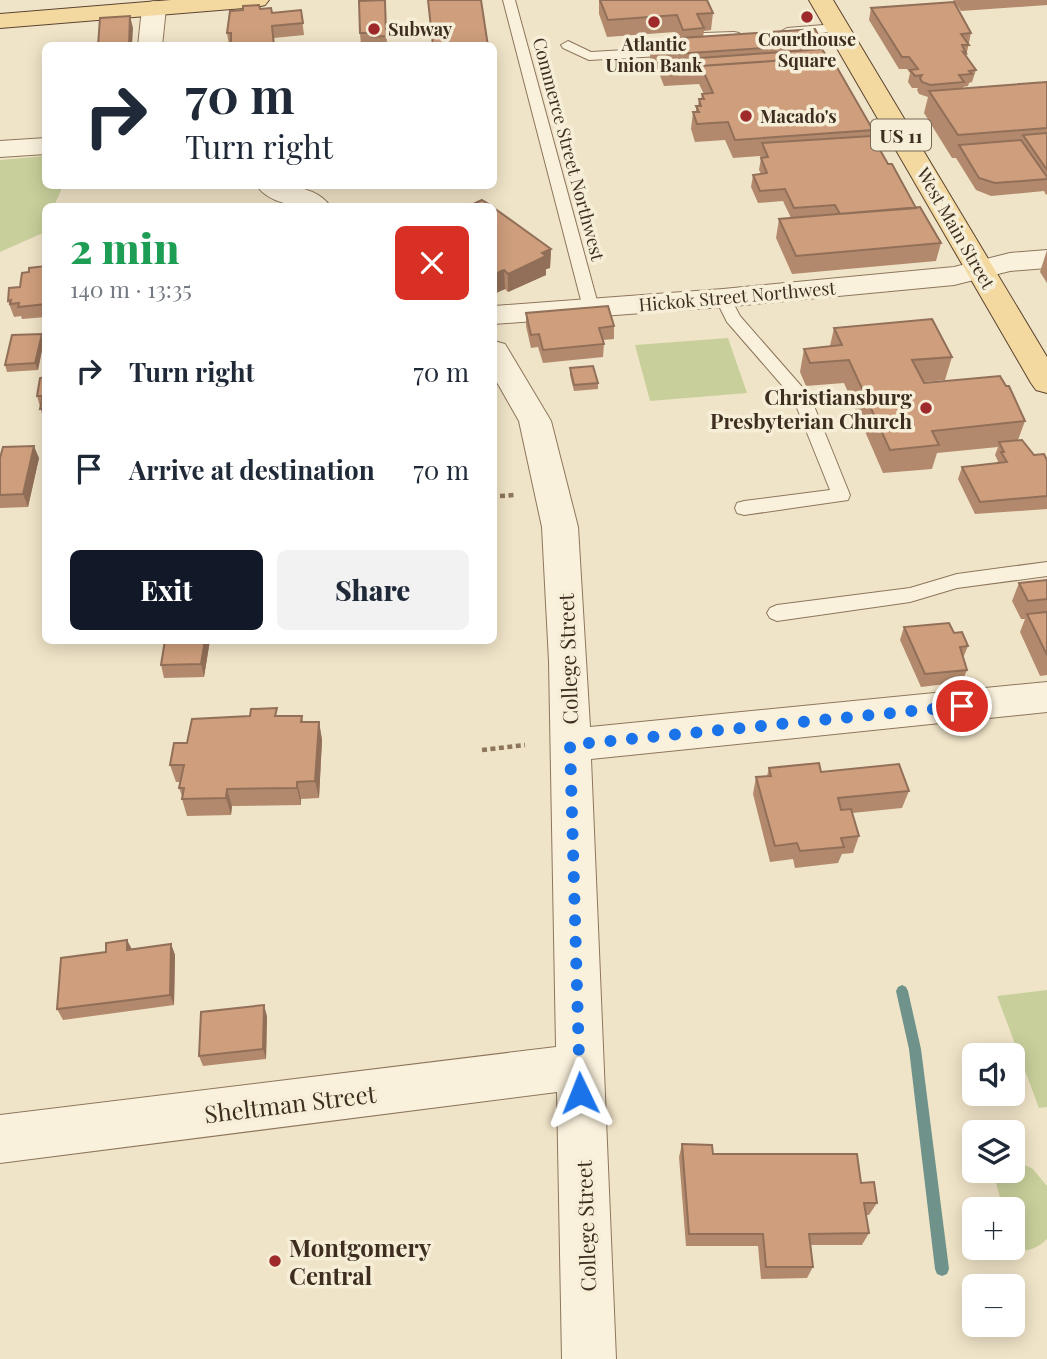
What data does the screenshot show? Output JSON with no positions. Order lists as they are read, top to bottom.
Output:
{
  "streets": {
    "main road": ["US 11", "West Main Street"],
    "street": ["Hickok Street Northwest", "College Street", "Sheltman Street"],
    "lane": ["Commerce Street Northwest"]
  },
  "crossings": [
    ["Commerce Street Northwest", "Hickok Street Northwest"],
    ["West Main Street", "Hickok Street Northwest"],
    ["College Street", "Sheltman Street"]
  ],
  "places": [
    "Courthouse Square",
    "Atlantic Union Bank",
    "Subway",
    "Macado's",
    "Christiansburg Presbyterian Church",
    "Montgomery Central"
  ],
  "page": {
    "turn": ["70 m", "Turn right"],
    "heading": ["2 min", "140 m · 13:35"],
    "list": [
      {
        "name": "Turn right",
        "value": "70 m"
      },
      {
        "name": "Arrive at destination",
        "value": "70 m"
      }
    ],
    "buttons": ["Exit", "Share"],
    "map_buttons": ["+", "−"]
  }
}
